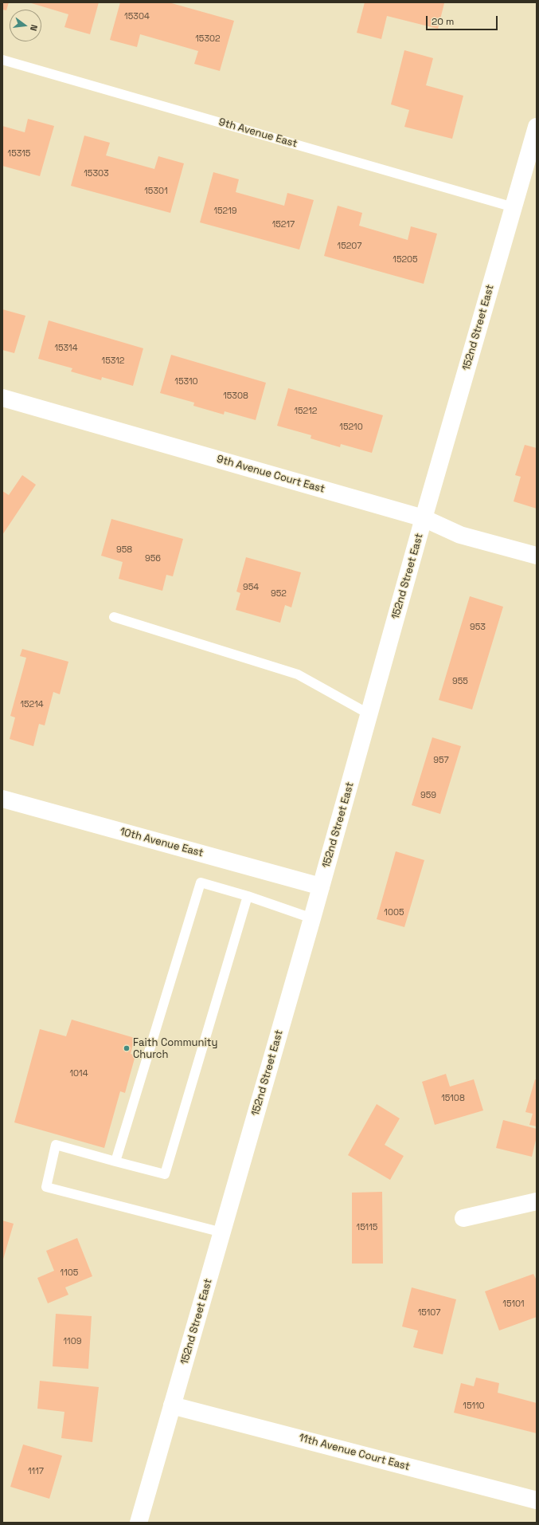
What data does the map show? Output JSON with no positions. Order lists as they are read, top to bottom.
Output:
{
  "streets": {
    "main road": [
      "152nd Street East",
      "9th Avenue Court East",
      "10th Avenue East",
      "11th Avenue Court East"
    ],
    "lane": ["9th Avenue East"]
  },
  "crossings": [
    ["9th Avenue East", "152nd Street East"],
    ["152nd Street East", "9th Avenue Court East"],
    ["152nd Street East", "10th Avenue East"],
    ["152nd Street East", "11th Avenue Court East"]
  ],
  "places": ["Faith Community Church"],
  "house_numbers": [
    "15304",
    "15302",
    "15315",
    "15303",
    "15301",
    "15219",
    "15217",
    "15207",
    "15205",
    "15314",
    "15312",
    "15310",
    "15308",
    "15212",
    "15210",
    "958",
    "956",
    "954",
    "952",
    "953",
    "955",
    "15214",
    "957",
    "959",
    "1005",
    "1014",
    "15108",
    "15115",
    "1105",
    "15101",
    "15107",
    "1109",
    "15110",
    "1117"
  ],
  "scale_bar": "20 m",
  "north": "right"
}
